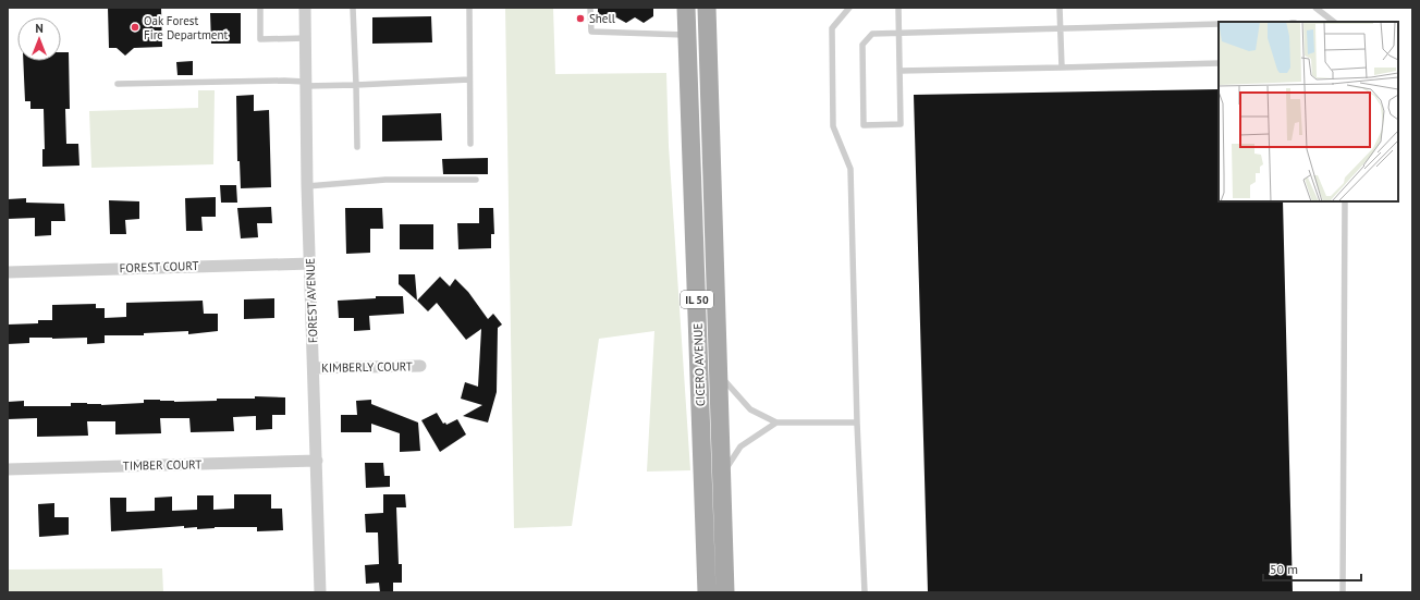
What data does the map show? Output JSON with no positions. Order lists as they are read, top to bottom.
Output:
{
  "streets": {
    "main road": ["IL 50", "CICERO AVENUE"],
    "street": [
      "FOREST COURT",
      "FOREST AVENUE",
      "KIMBERLY COURT",
      "TIMBER COURT"
    ]
  },
  "crossings": [
    ["FOREST COURT", "FOREST AVENUE"],
    ["FOREST AVENUE", "KIMBERLY COURT"],
    ["FOREST AVENUE", "TIMBER COURT"]
  ],
  "places": ["Shell", "Oak Forest Fire Department"],
  "scale_bar": "50 m",
  "north": "top"
}
